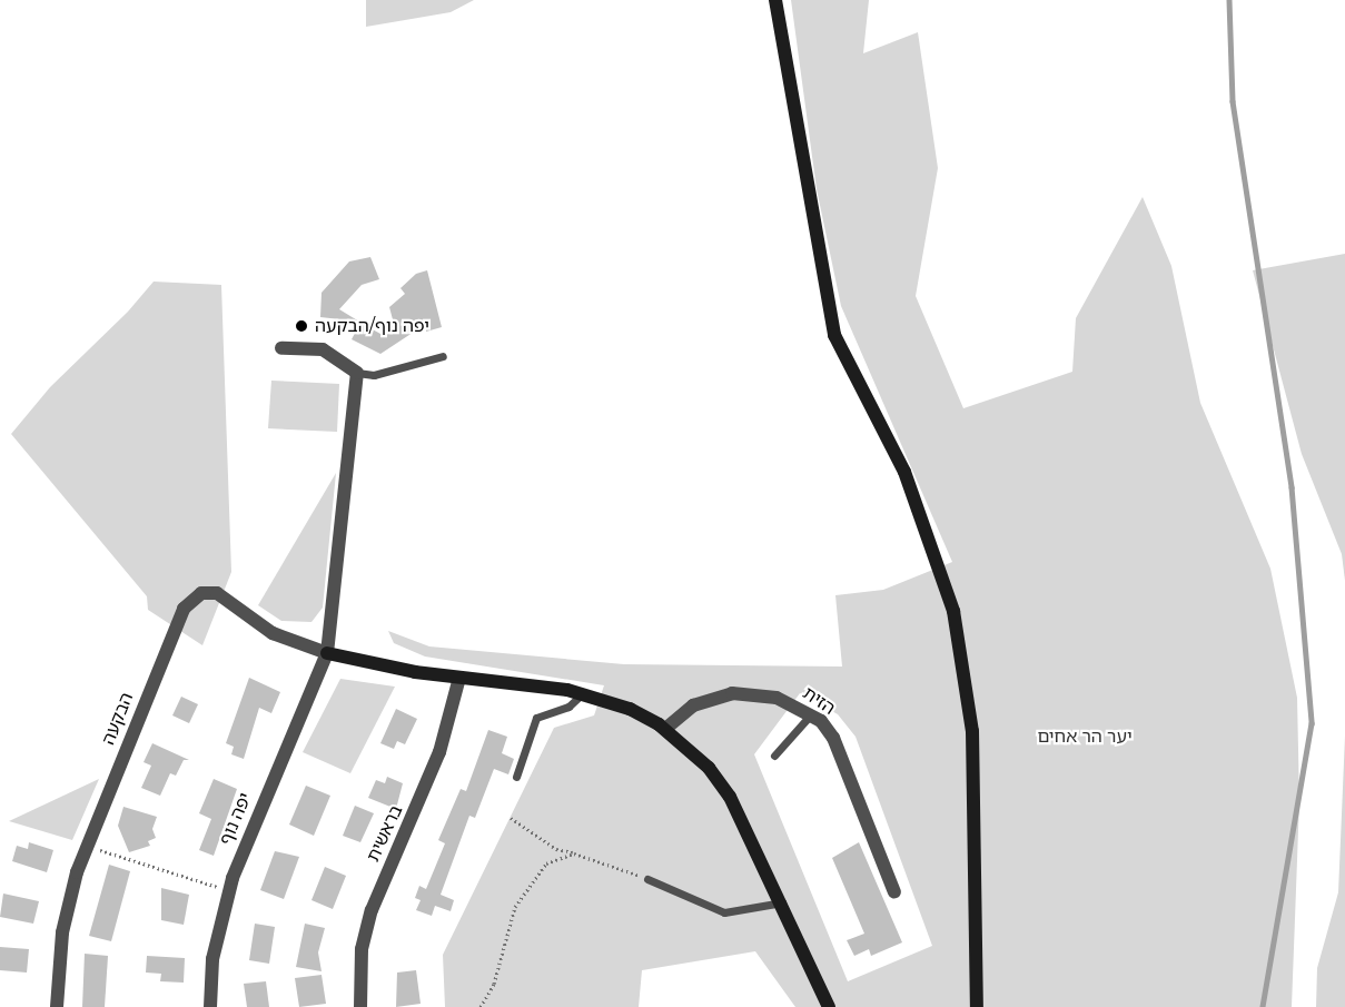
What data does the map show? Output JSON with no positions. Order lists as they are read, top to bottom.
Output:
{
  "streets": {
    "street": [
      "הזית",
      "הבקעה",
      "יפה נוף",
      "בראשית"
    ]
  },
  "crossings": [
    ["הבקעה", "יפה נוף"]
  ],
  "parks": ["יער הר אחים"],
  "places": ["יפה נוף/הבקעה"]
}
